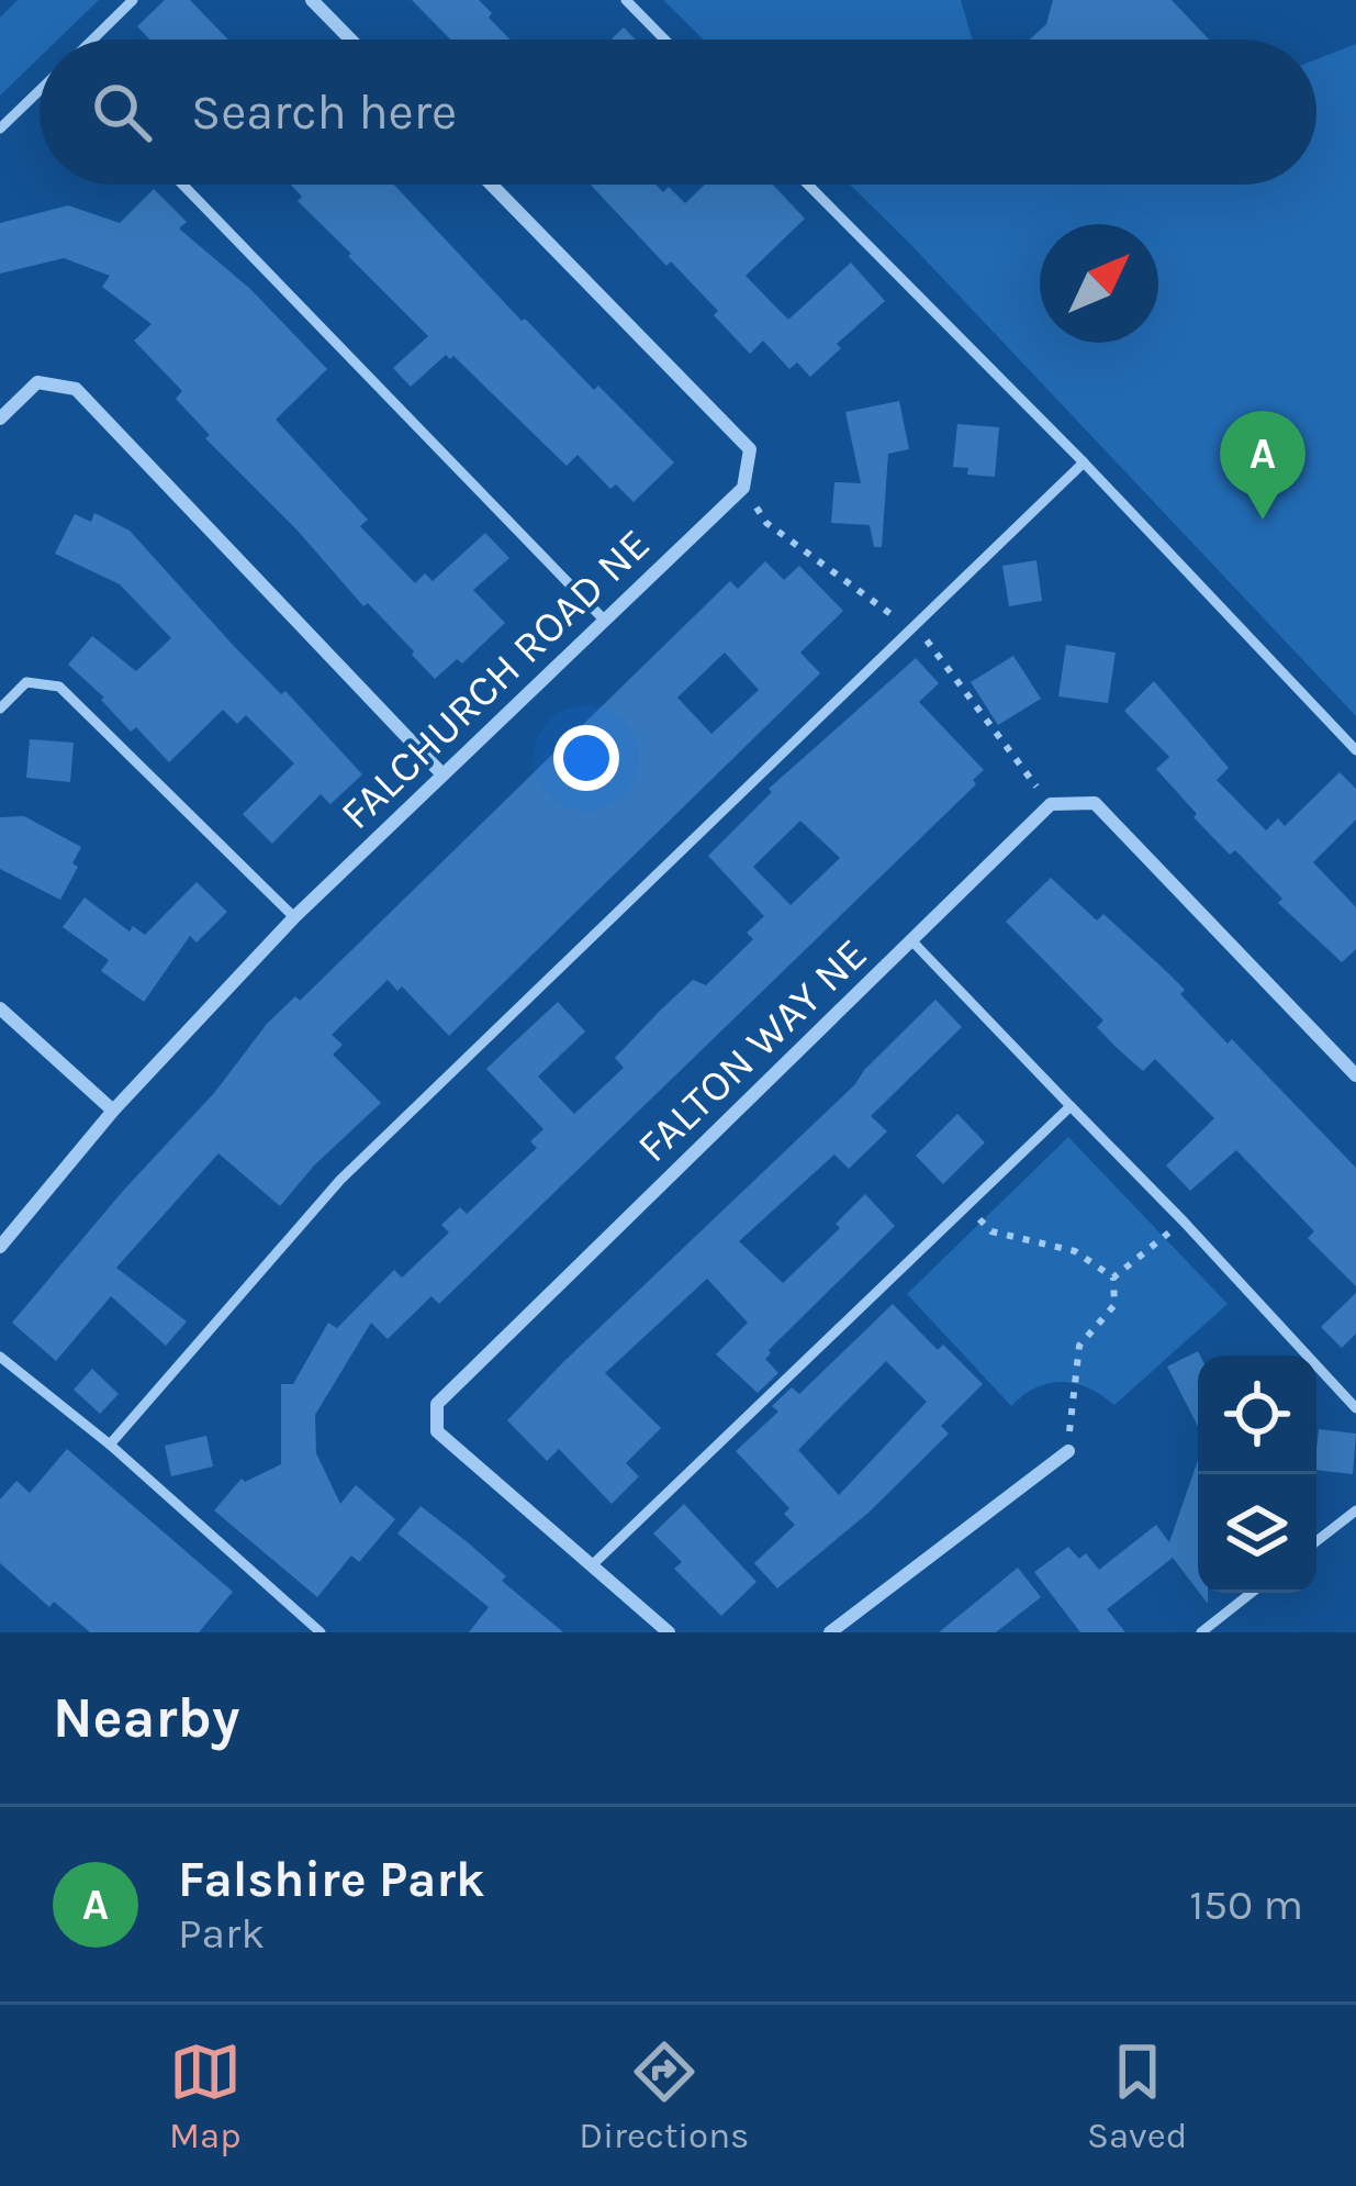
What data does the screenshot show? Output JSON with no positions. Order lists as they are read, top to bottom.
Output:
{
  "streets": {
    "street": ["FALCHURCH ROAD NE", "FALTON WAY NE"]
  },
  "north": "top right",
  "page": {
    "search": "Search here",
    "pins": "A",
    "heading": "Nearby",
    "list": [
      {
        "mark": "A",
        "name": "Falshire Park",
        "note": "Park",
        "value": "150 m"
      }
    ],
    "nav": ["Map", "Directions", "Saved"]
  }
}
